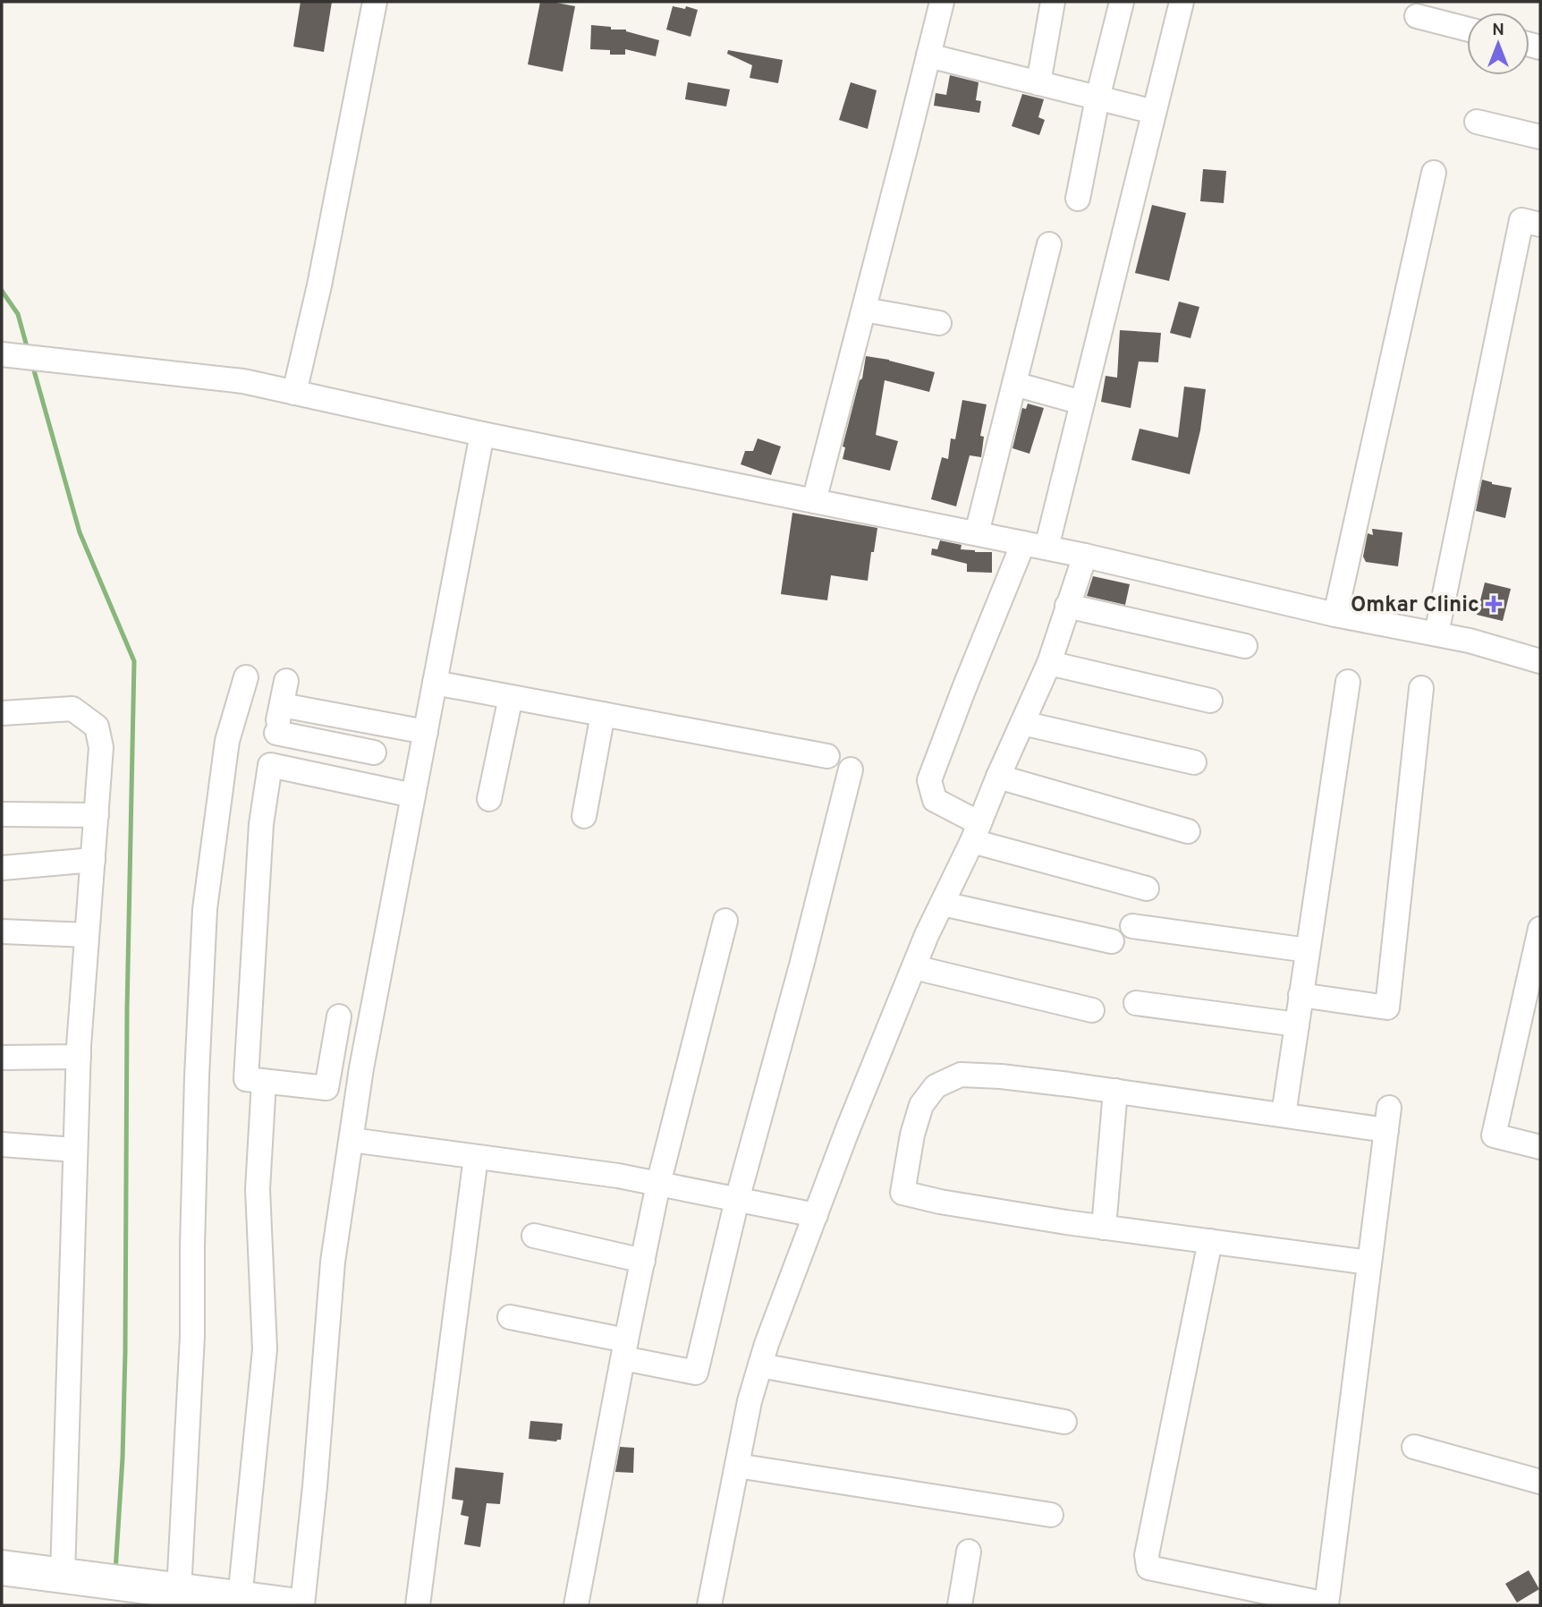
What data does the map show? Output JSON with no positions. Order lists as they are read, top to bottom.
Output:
{
  "places": {
    "health": ["Omkar Clinic"]
  },
  "north": "top"
}
